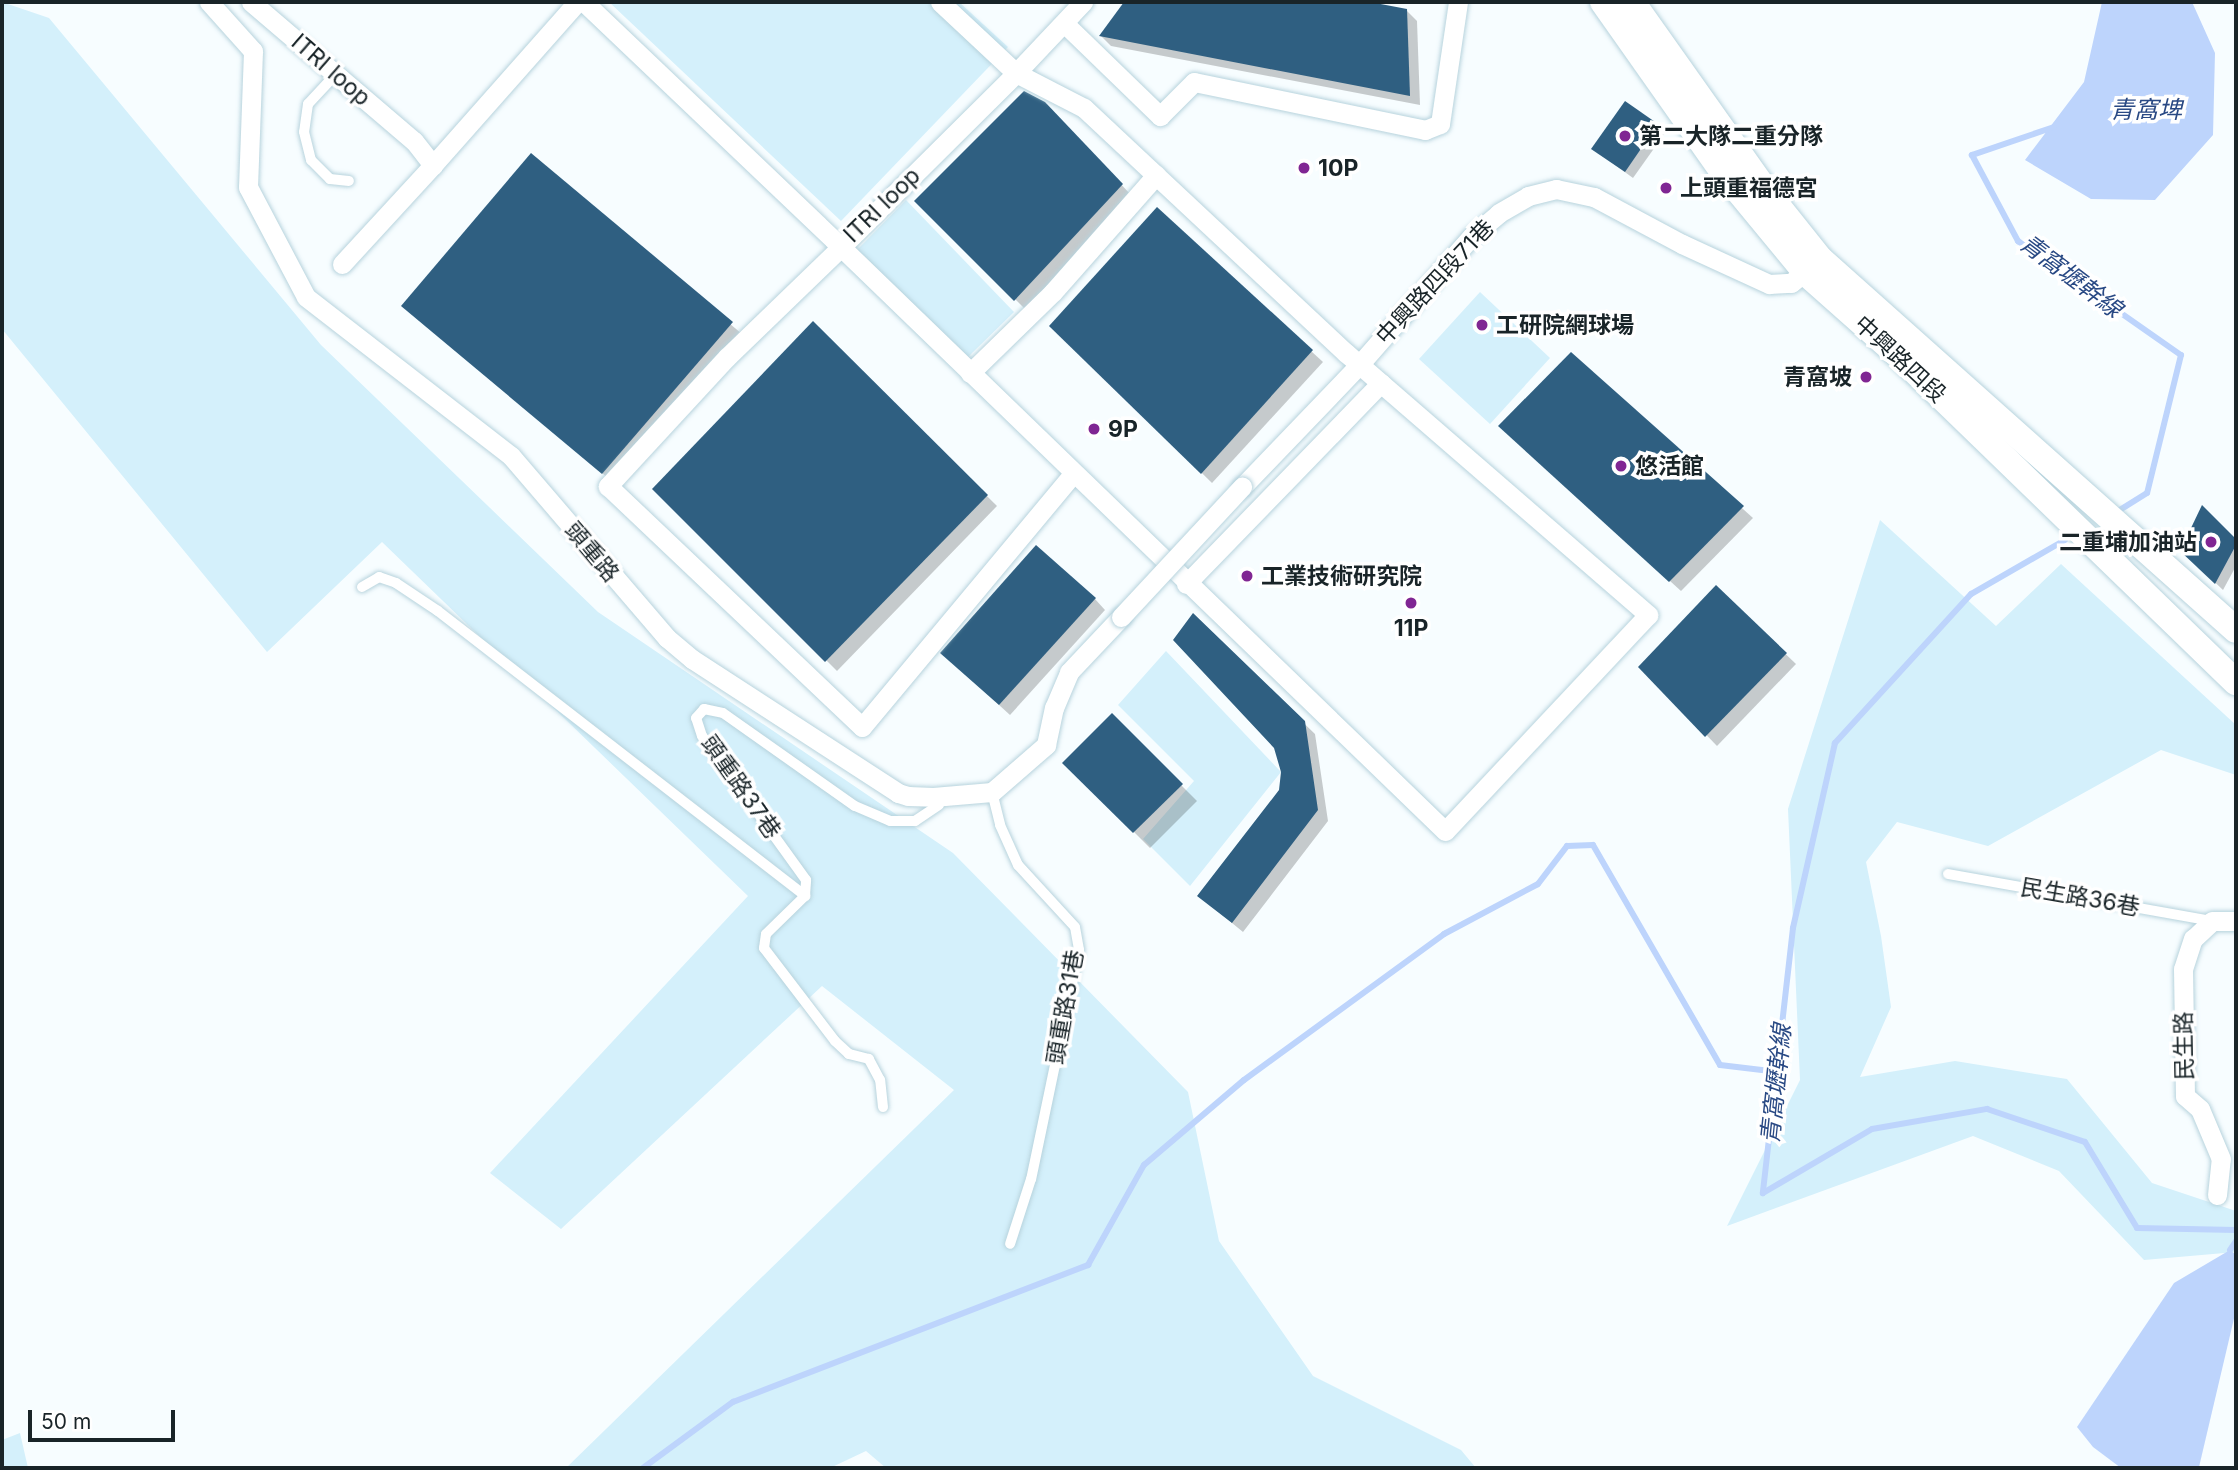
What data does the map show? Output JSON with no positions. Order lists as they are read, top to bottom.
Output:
{
  "streets": {
    "main road": ["中興路四段"],
    "street": [
      "ITRI loop",
      "中興路四段71巷",
      "頭重路",
      "民生路"
    ],
    "lane": ["頭重路37巷", "民生路36巷", "頭重路31巷"]
  },
  "crossings": [
    ["中興路四段71巷", "中興路四段"],
    ["中興路四段71巷", "頭重路"],
    ["中興路四段71巷", "頭重路31巷"],
    ["頭重路", "頭重路31巷"],
    ["民生路36巷", "民生路"]
  ],
  "water": ["青窩埤", "青窩壢幹線"],
  "places": [
    "第二大隊二重分隊",
    "10P",
    "上頭重福德宮",
    "工研院網球場",
    "青窩坡",
    "9P",
    "悠活館",
    "二重埔加油站",
    "工業技術研究院",
    "11P"
  ],
  "scale_bar": "50 m"
}
